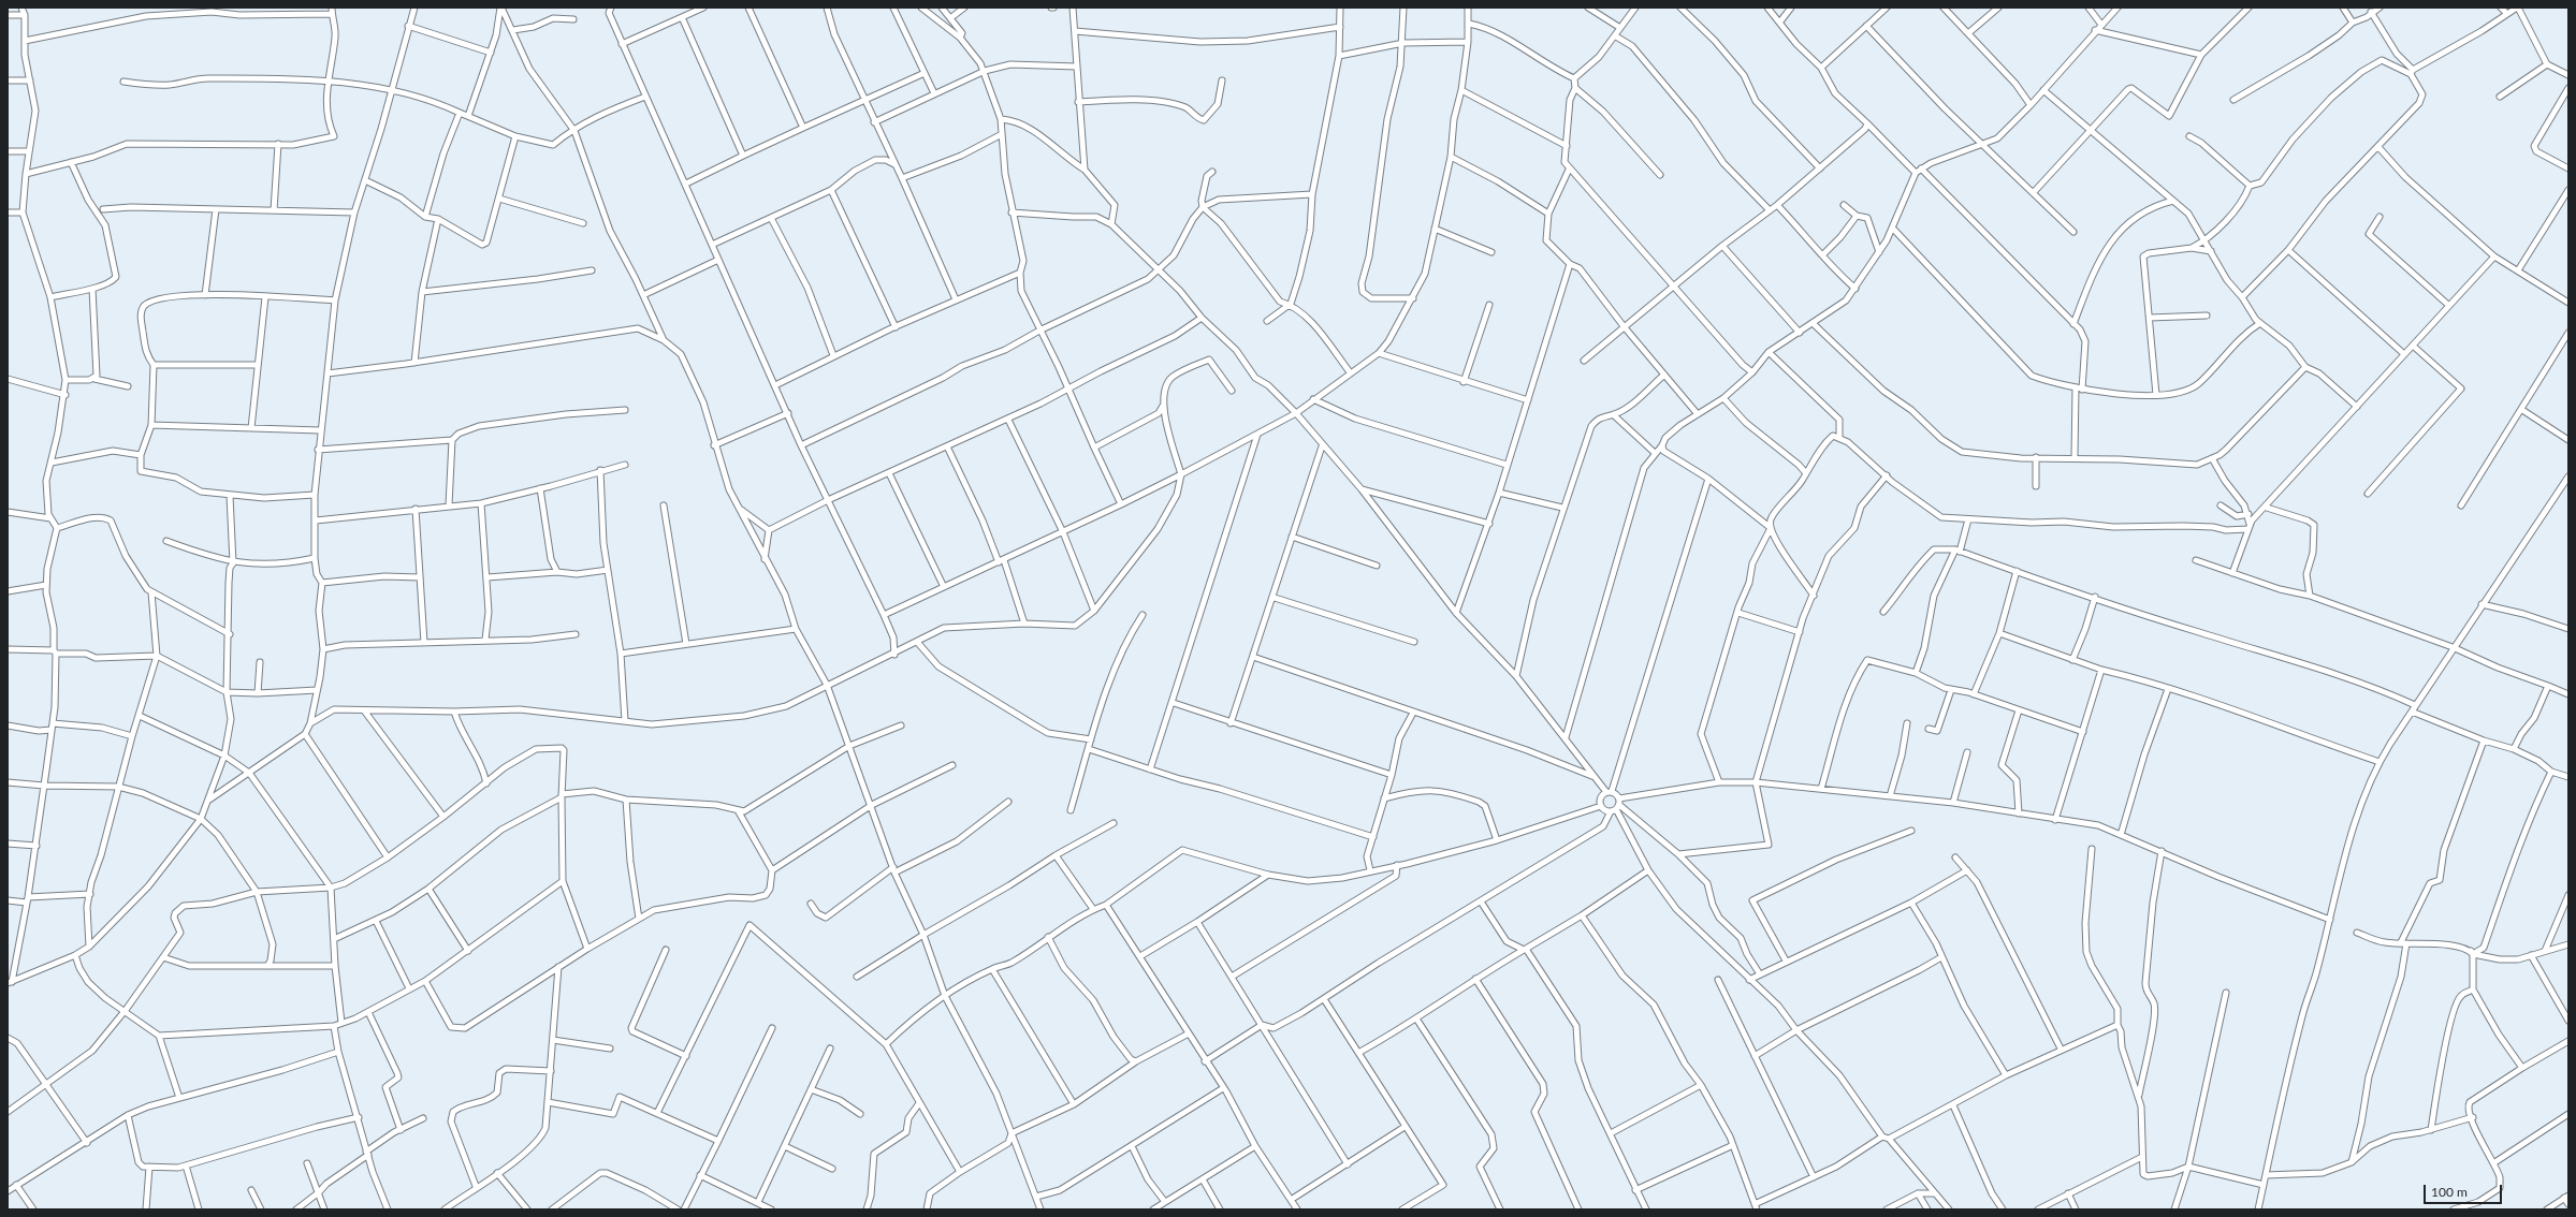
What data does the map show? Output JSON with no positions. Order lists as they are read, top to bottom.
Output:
{
  "scale_bar": "100 m"
}
